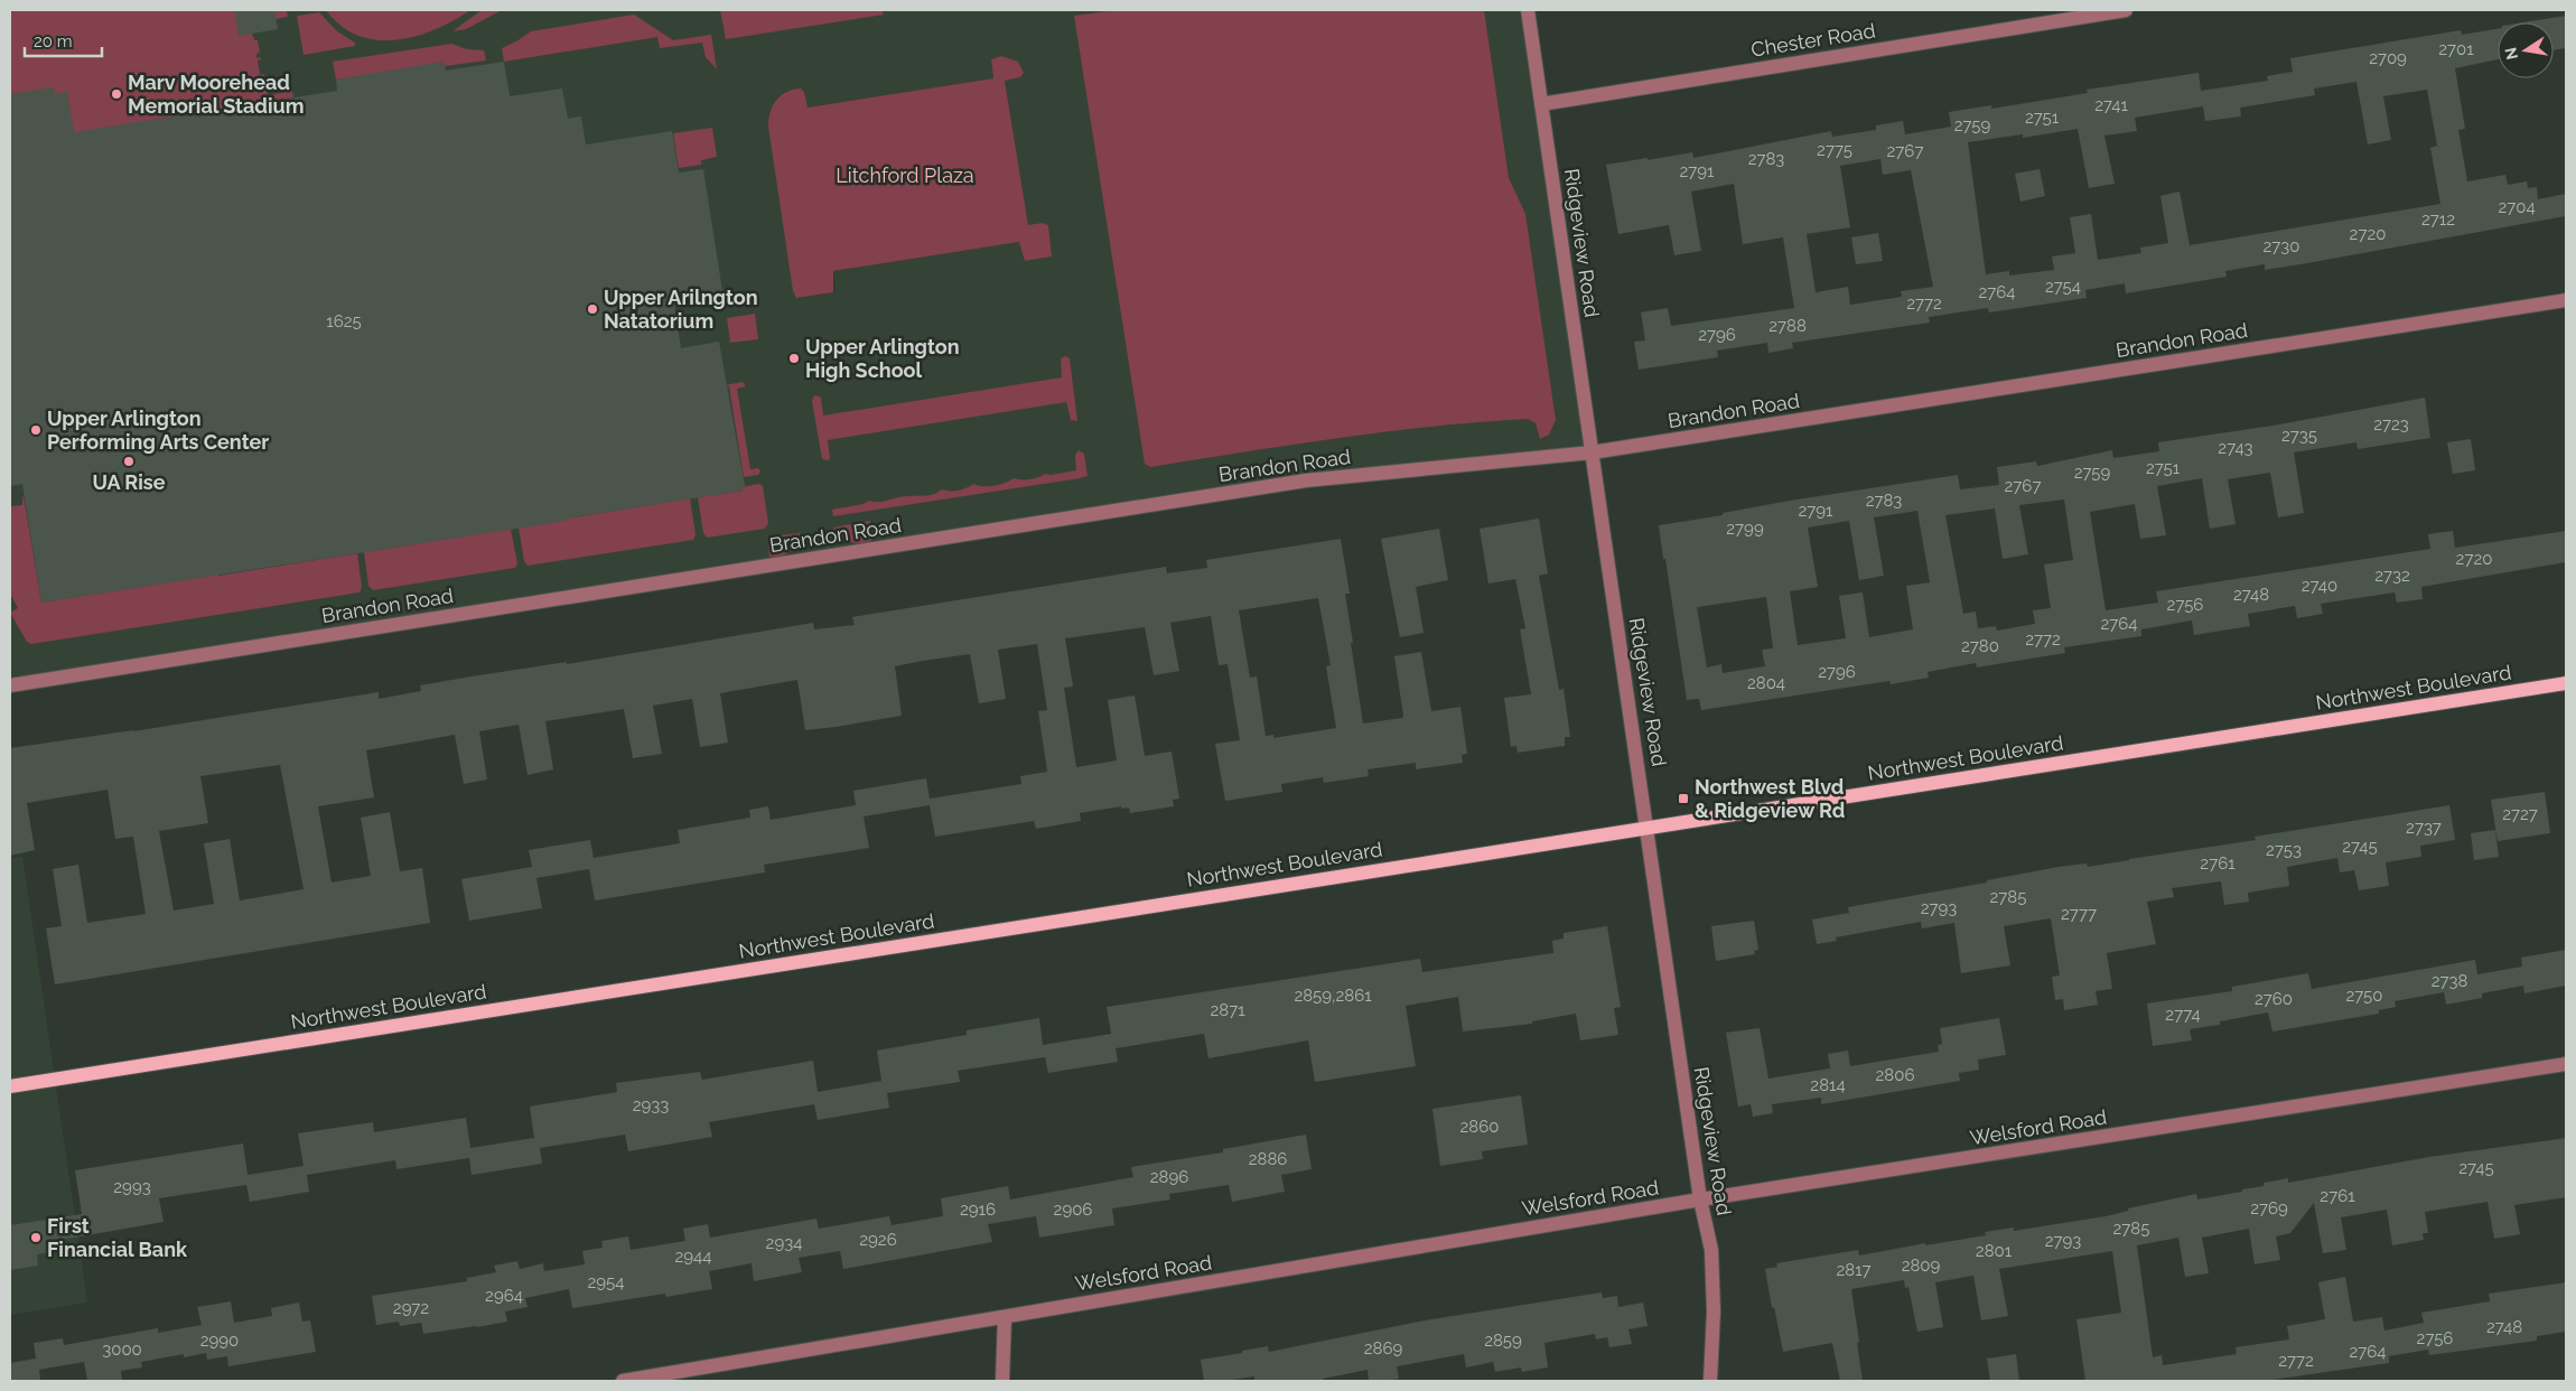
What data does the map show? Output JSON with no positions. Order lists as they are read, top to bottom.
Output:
{
  "streets": {
    "main road": ["Northwest Boulevard"],
    "street": [
      "Chester Road",
      "Ridgeview Road",
      "Brandon Road",
      "Welsford Road"
    ]
  },
  "crossings": [
    ["Chester Road", "Ridgeview Road"],
    ["Ridgeview Road", "Brandon Road"],
    ["Ridgeview Road", "Northwest Boulevard"],
    ["Ridgeview Road", "Welsford Road"]
  ],
  "parks": ["Litchford Plaza"],
  "places": {
    "other": [
      "Marv Moorehead Memorial Stadium",
      "Upper Arilngton Natatorium",
      "Upper Arlington High School",
      "Upper Arlington Performing Arts Center",
      "UA Rise",
      "First Financial Bank"
    ],
    "transit": ["Northwest Blvd & Ridgeview Rd"]
  },
  "house_numbers": [
    "2701",
    "2709",
    "2741",
    "2751",
    "2759",
    "2775",
    "2767",
    "2783",
    "2791",
    "2704",
    "2712",
    "2720",
    "2730",
    "2754",
    "2764",
    "2772",
    "1625",
    "2788",
    "2796",
    "2723",
    "2735",
    "2743",
    "2751",
    "2759",
    "2767",
    "2783",
    "2791",
    "2799",
    "2720",
    "2732",
    "2740",
    "2748",
    "2756",
    "2764",
    "2772",
    "2780",
    "2796",
    "2804",
    "2727",
    "2737",
    "2745",
    "2753",
    "2761",
    "2785",
    "2793",
    "2777",
    "2738",
    "2859,2861",
    "2750",
    "2760",
    "2871",
    "2774",
    "2806",
    "2814",
    "2933",
    "2860",
    "2886",
    "2745",
    "2896",
    "2993",
    "2761",
    "2769",
    "2916",
    "2906",
    "2785",
    "2926",
    "2793",
    "2934",
    "2801",
    "2944",
    "2809",
    "2817",
    "2954",
    "2964",
    "2972",
    "2748",
    "2756",
    "2990",
    "2859",
    "2869",
    "3000",
    "2764",
    "2772"
  ],
  "scale_bar": "20 m",
  "north": "left"
}
